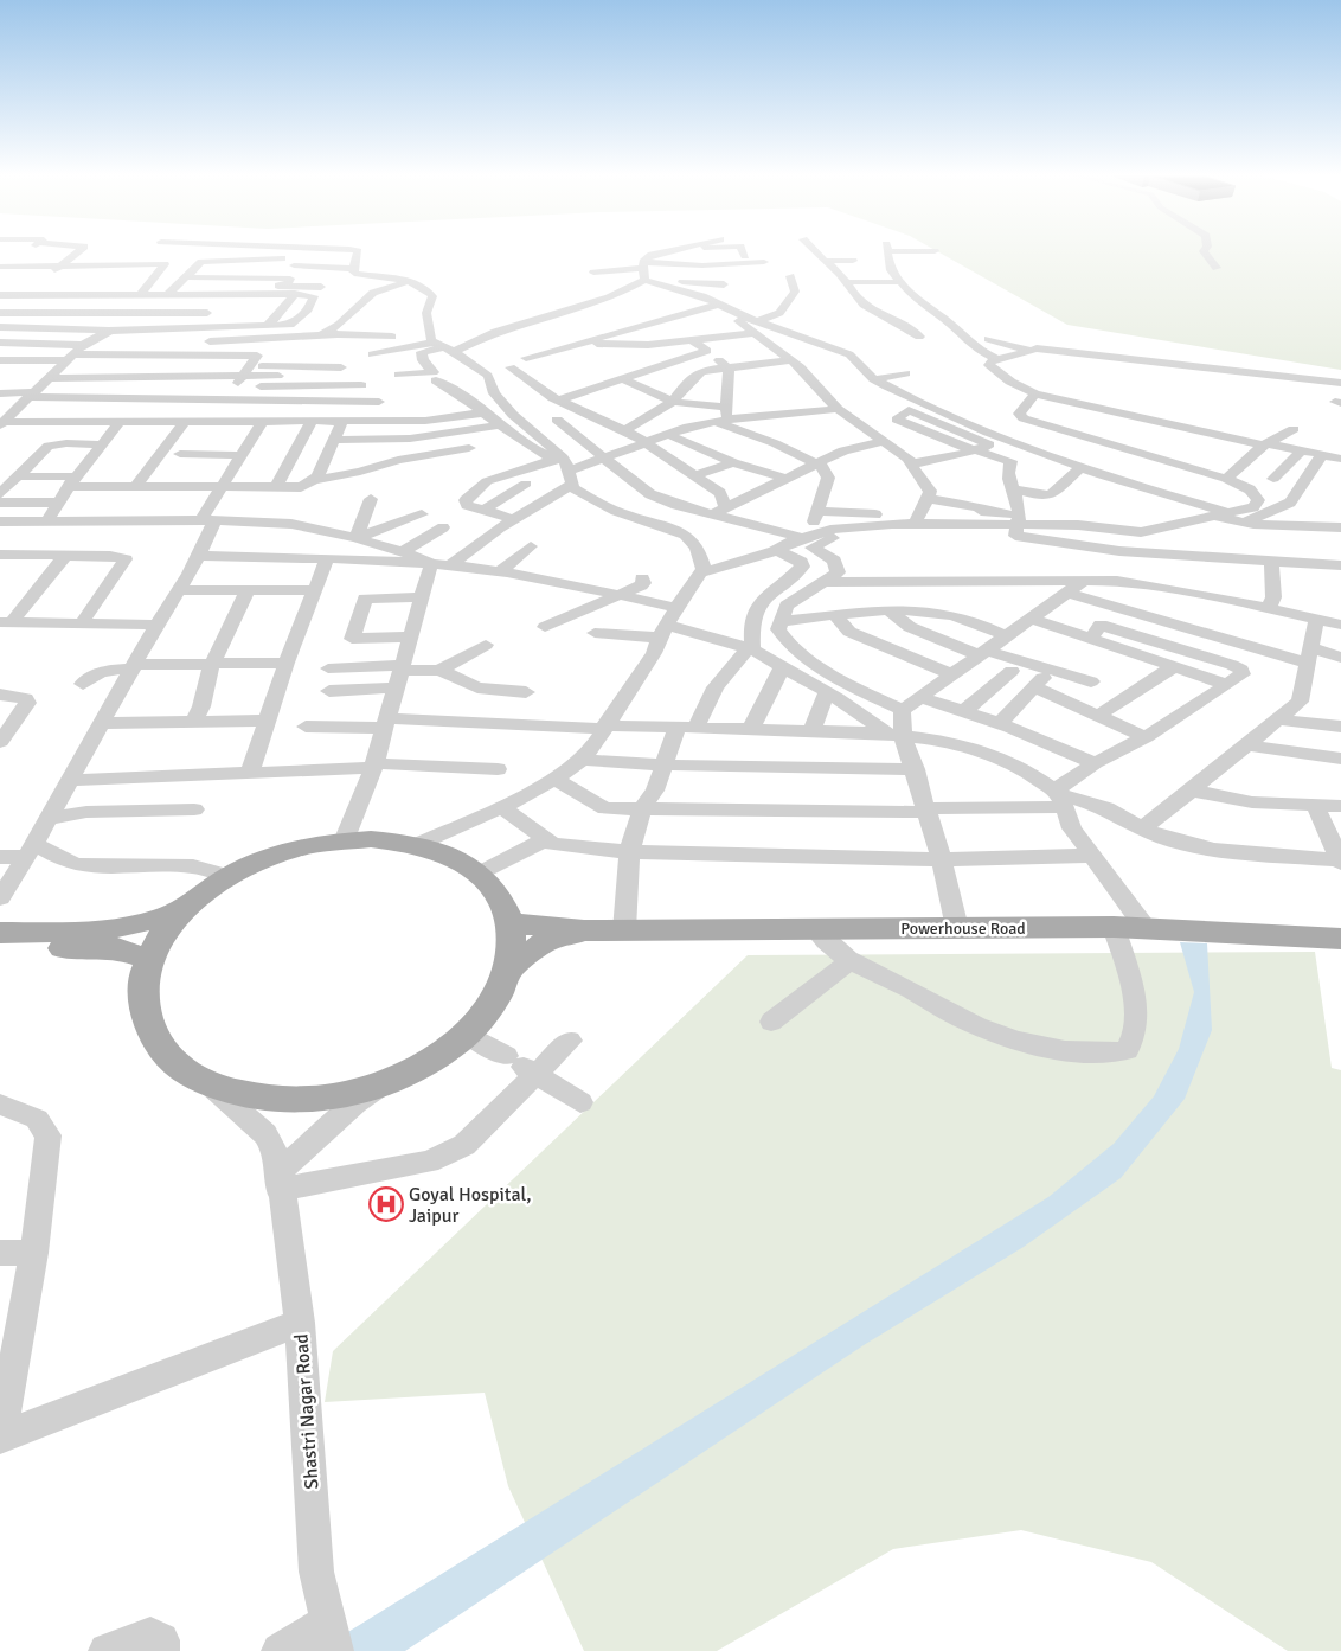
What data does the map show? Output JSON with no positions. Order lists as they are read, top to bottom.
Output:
{
  "streets": {
    "main road": ["Powerhouse Road"],
    "street": ["Shastri Nagar Road"]
  },
  "places": {
    "hospital": ["Goyal Hospital, Jaipur"]
  }
}
